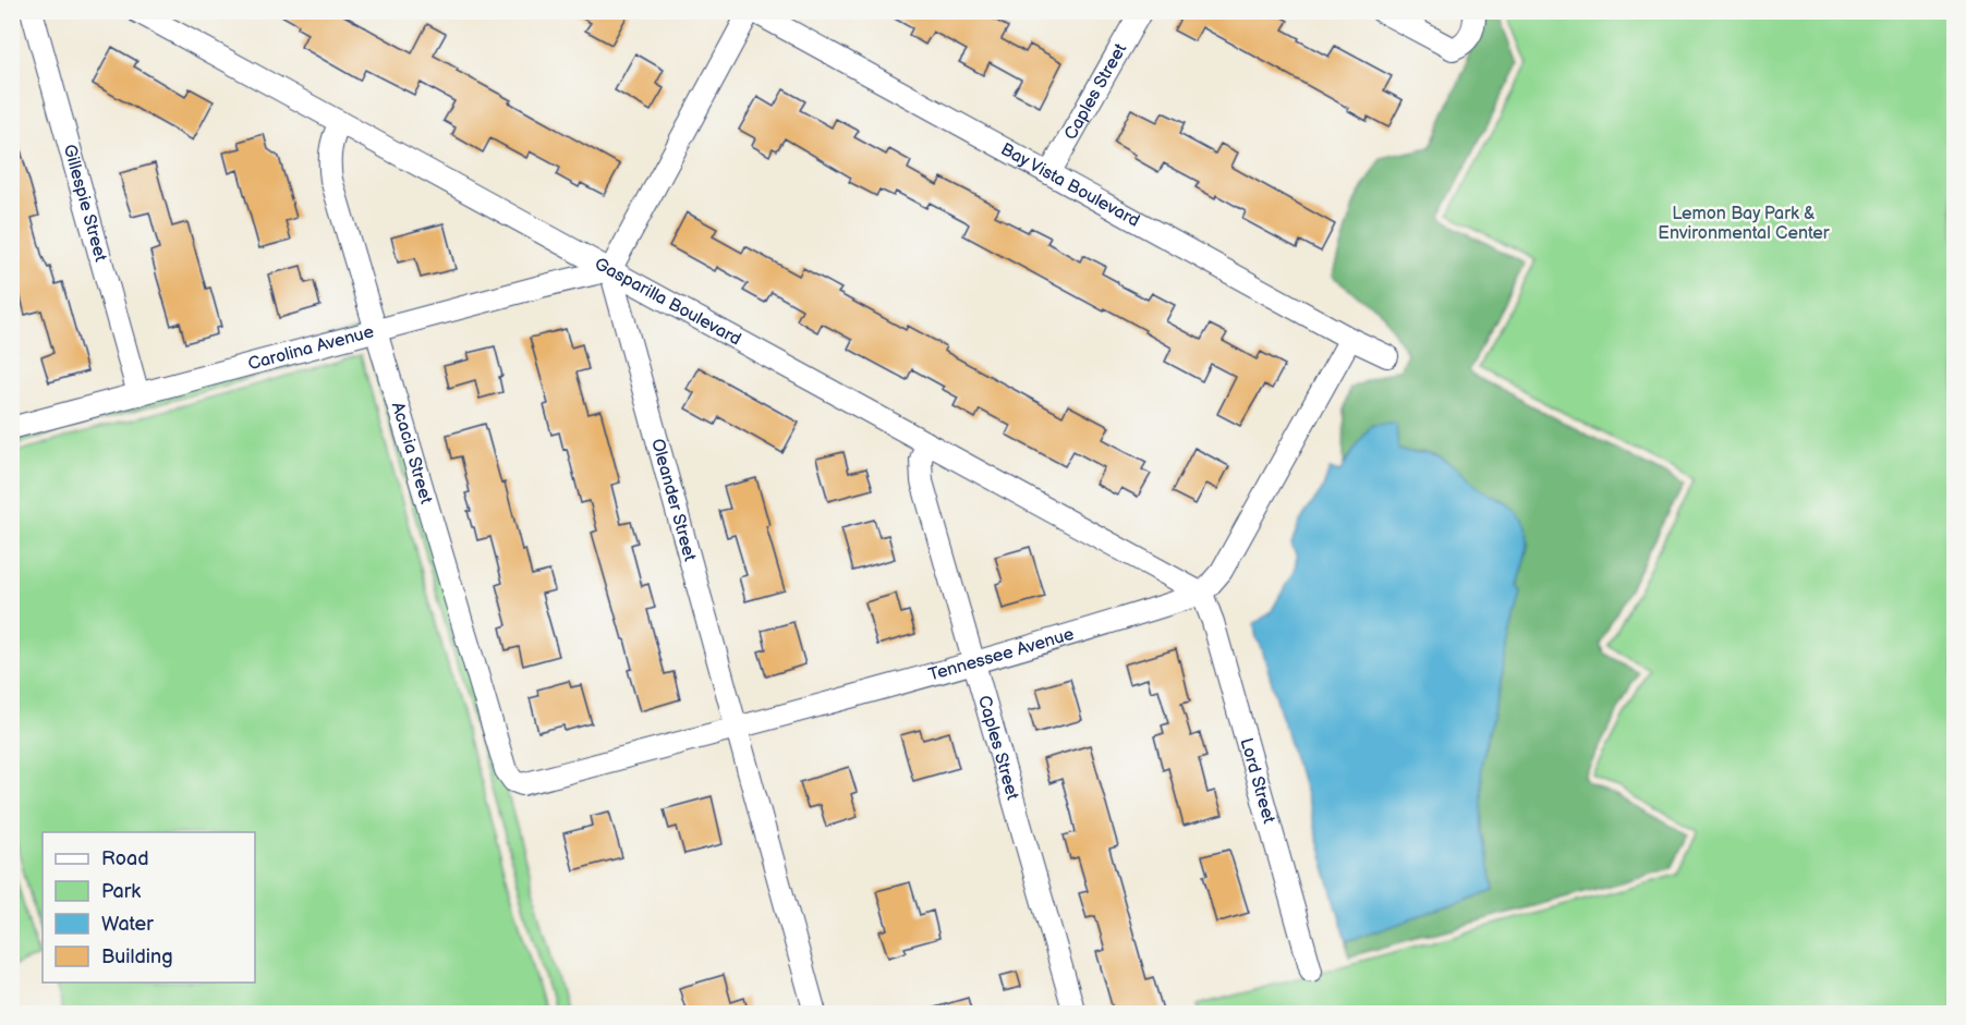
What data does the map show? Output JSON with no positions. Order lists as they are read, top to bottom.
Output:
{
  "streets": {
    "street": [
      "Caples Street",
      "Bay Vista Boulevard",
      "Gillespie Street",
      "Gasparilla Boulevard",
      "Carolina Avenue",
      "Acacia Street",
      "Oleander Street",
      "Tennessee Avenue",
      "Lord Street"
    ]
  },
  "crossings": [
    ["Caples Street", "Bay Vista Boulevard"],
    ["Caples Street", "Gasparilla Boulevard"],
    ["Caples Street", "Tennessee Avenue"],
    ["Gillespie Street", "Carolina Avenue"],
    ["Gasparilla Boulevard", "Carolina Avenue"],
    ["Gasparilla Boulevard", "Acacia Street"],
    ["Gasparilla Boulevard", "Oleander Street"],
    ["Gasparilla Boulevard", "Tennessee Avenue"],
    ["Gasparilla Boulevard", "Lord Street"],
    ["Carolina Avenue", "Acacia Street"],
    ["Carolina Avenue", "Oleander Street"],
    ["Acacia Street", "Tennessee Avenue"],
    ["Oleander Street", "Tennessee Avenue"],
    ["Tennessee Avenue", "Lord Street"]
  ],
  "parks": ["Lemon Bay Park & Environmental Center"],
  "legend": [
    "Road",
    "Park",
    "Water",
    "Building"
  ]
}
